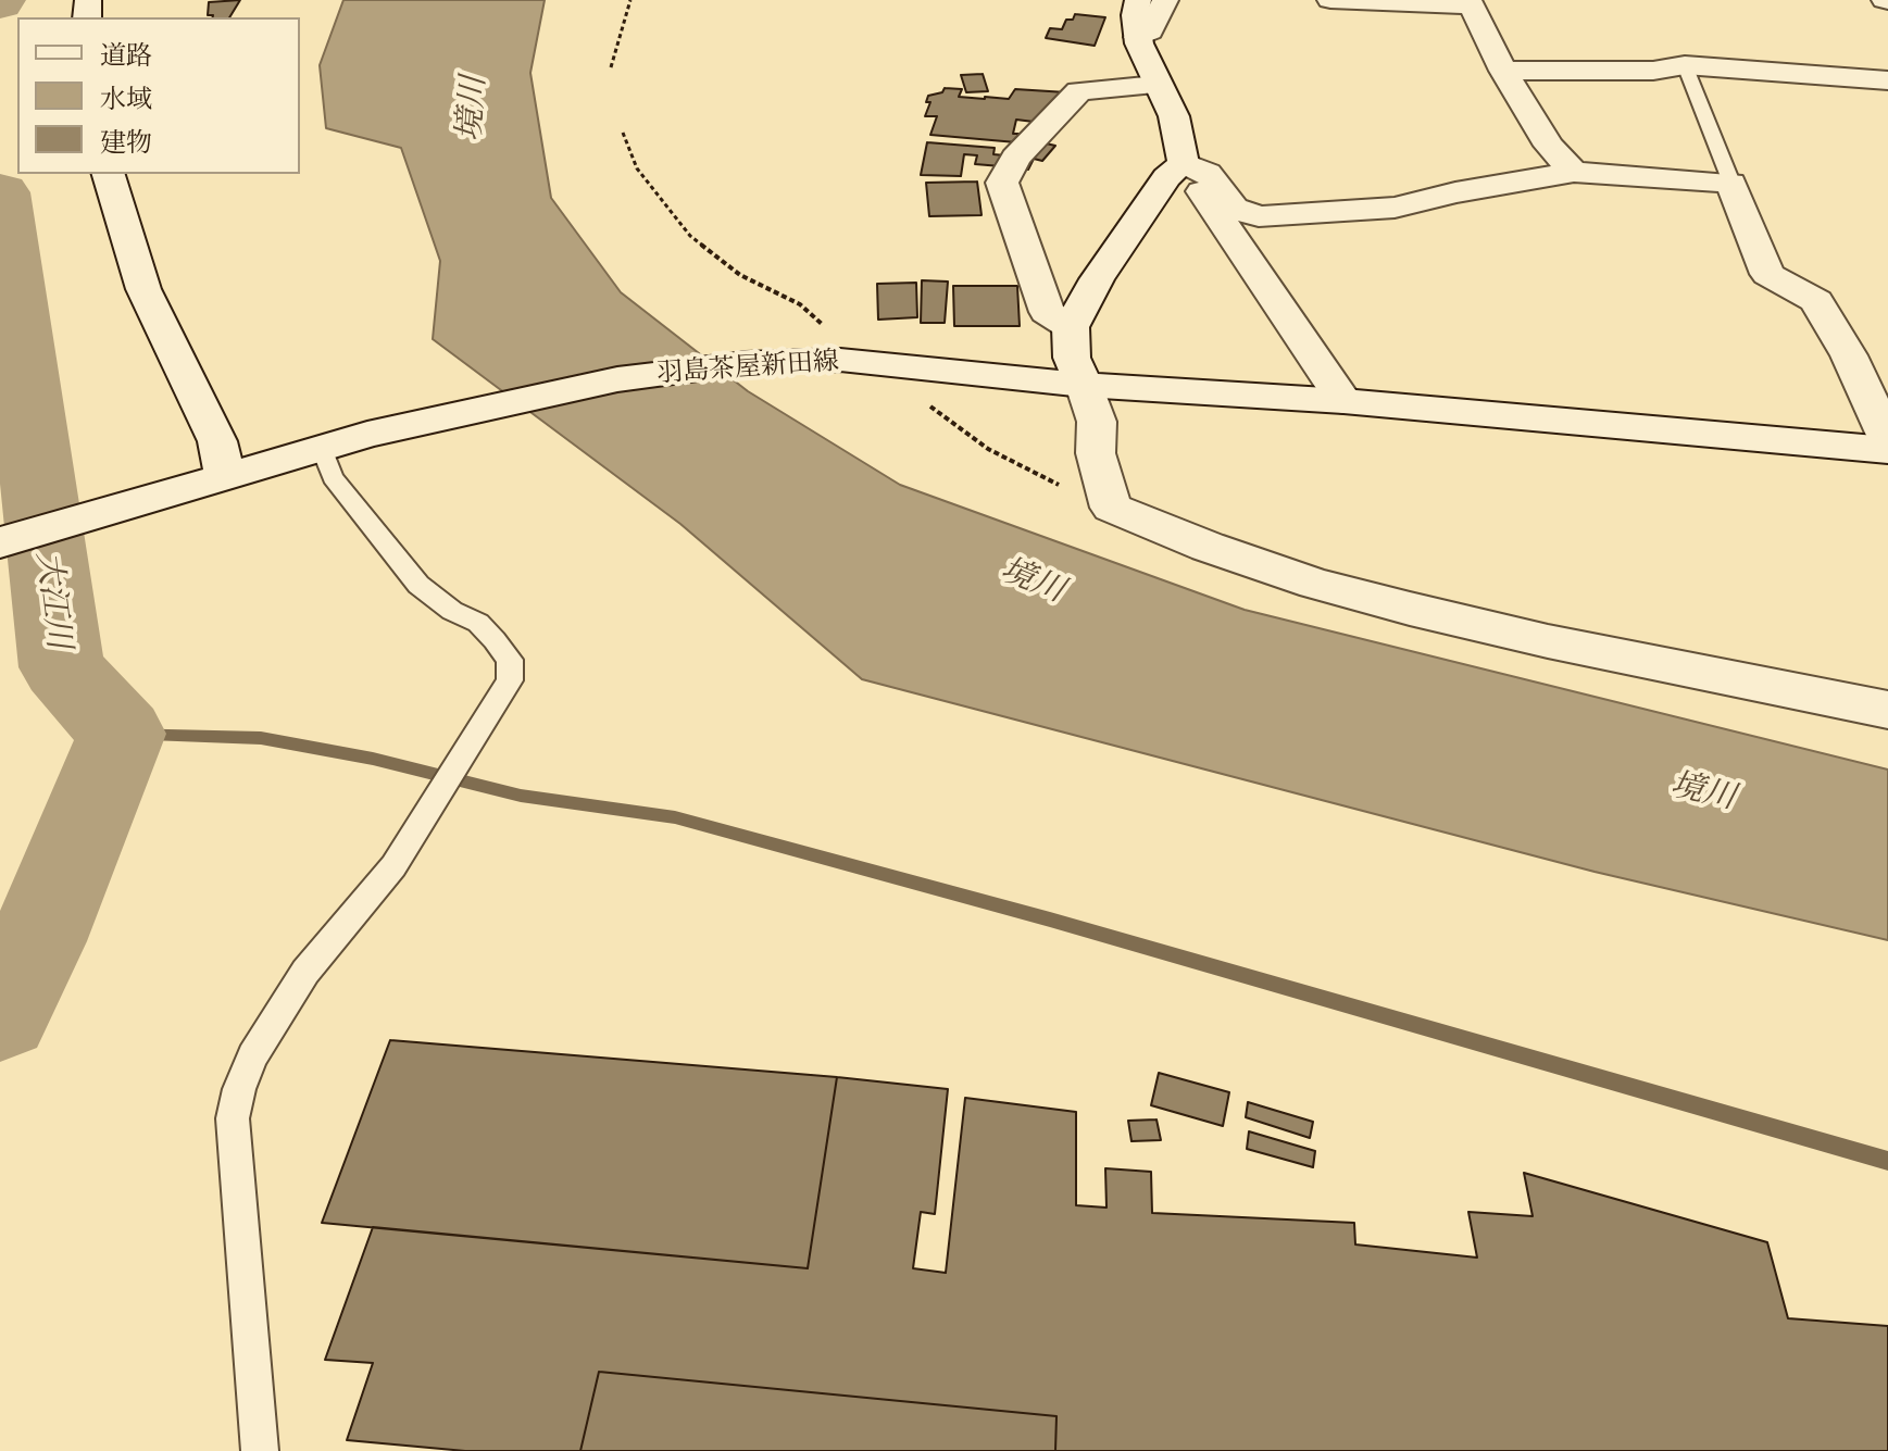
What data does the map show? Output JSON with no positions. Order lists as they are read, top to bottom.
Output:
{
  "streets": {
    "street": ["羽島茶屋新田線"]
  },
  "water": ["境川", "大江川"],
  "legend": ["道路", "水域", "建物"]
}
